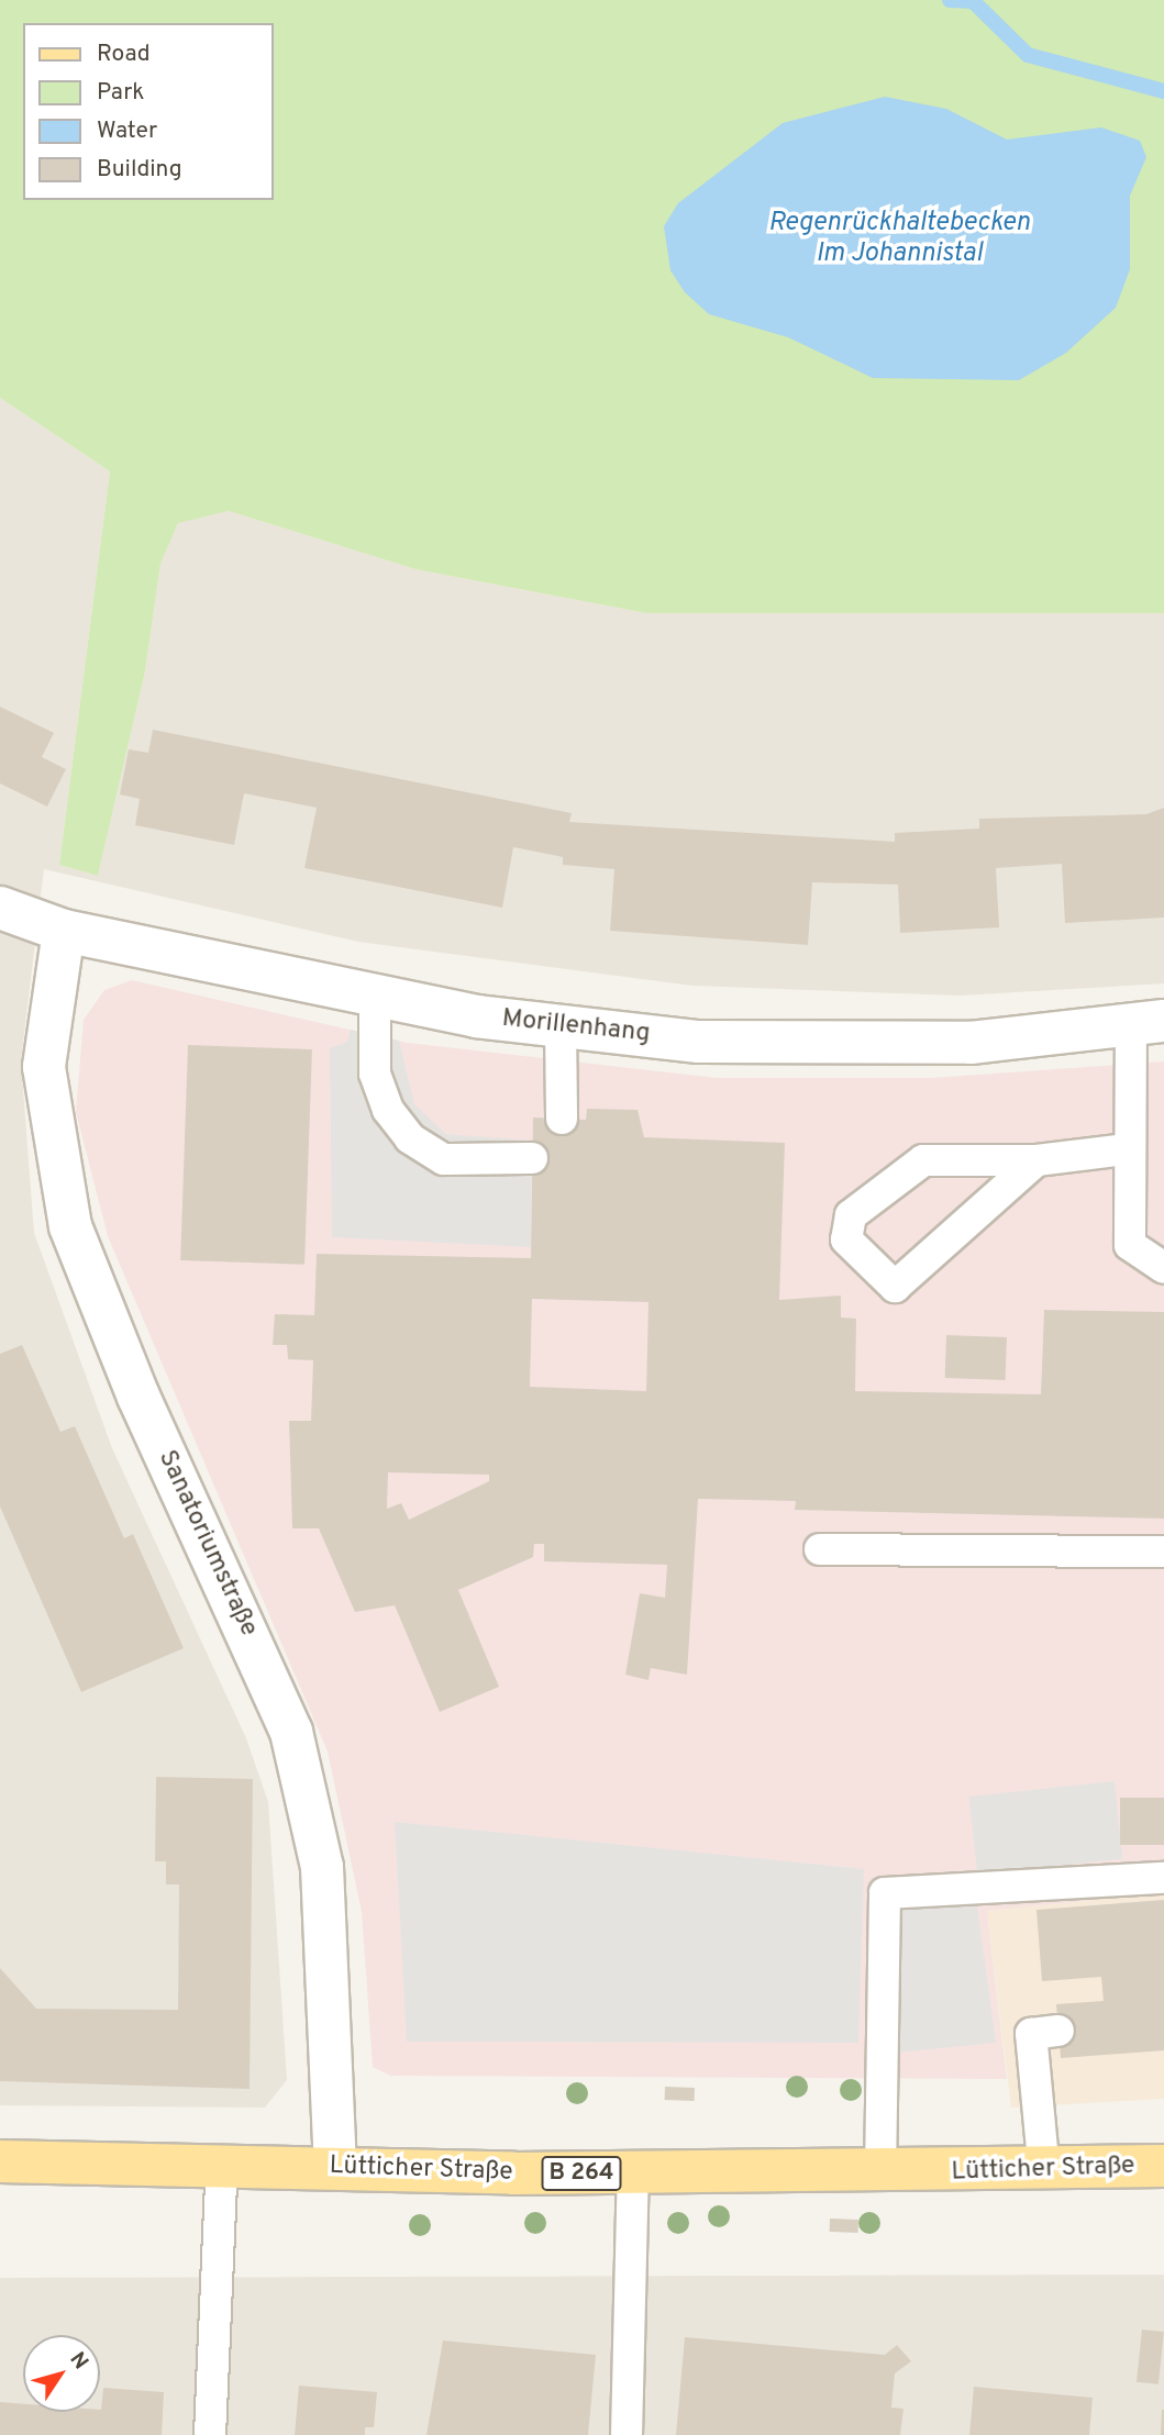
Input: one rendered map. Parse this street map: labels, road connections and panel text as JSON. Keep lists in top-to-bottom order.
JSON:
{
  "streets": {
    "main road": ["Lütticher Straße", "B 264"],
    "street": ["Morillenhang", "Sanatoriumstraße"]
  },
  "crossings": [
    ["Morillenhang", "Sanatoriumstraße"],
    ["Sanatoriumstraße", "Lütticher Straße"]
  ],
  "water": ["Regenrückhaltebecken Im Johannistal"],
  "legend": [
    "Road",
    "Park",
    "Water",
    "Building"
  ],
  "north": "top right"
}
